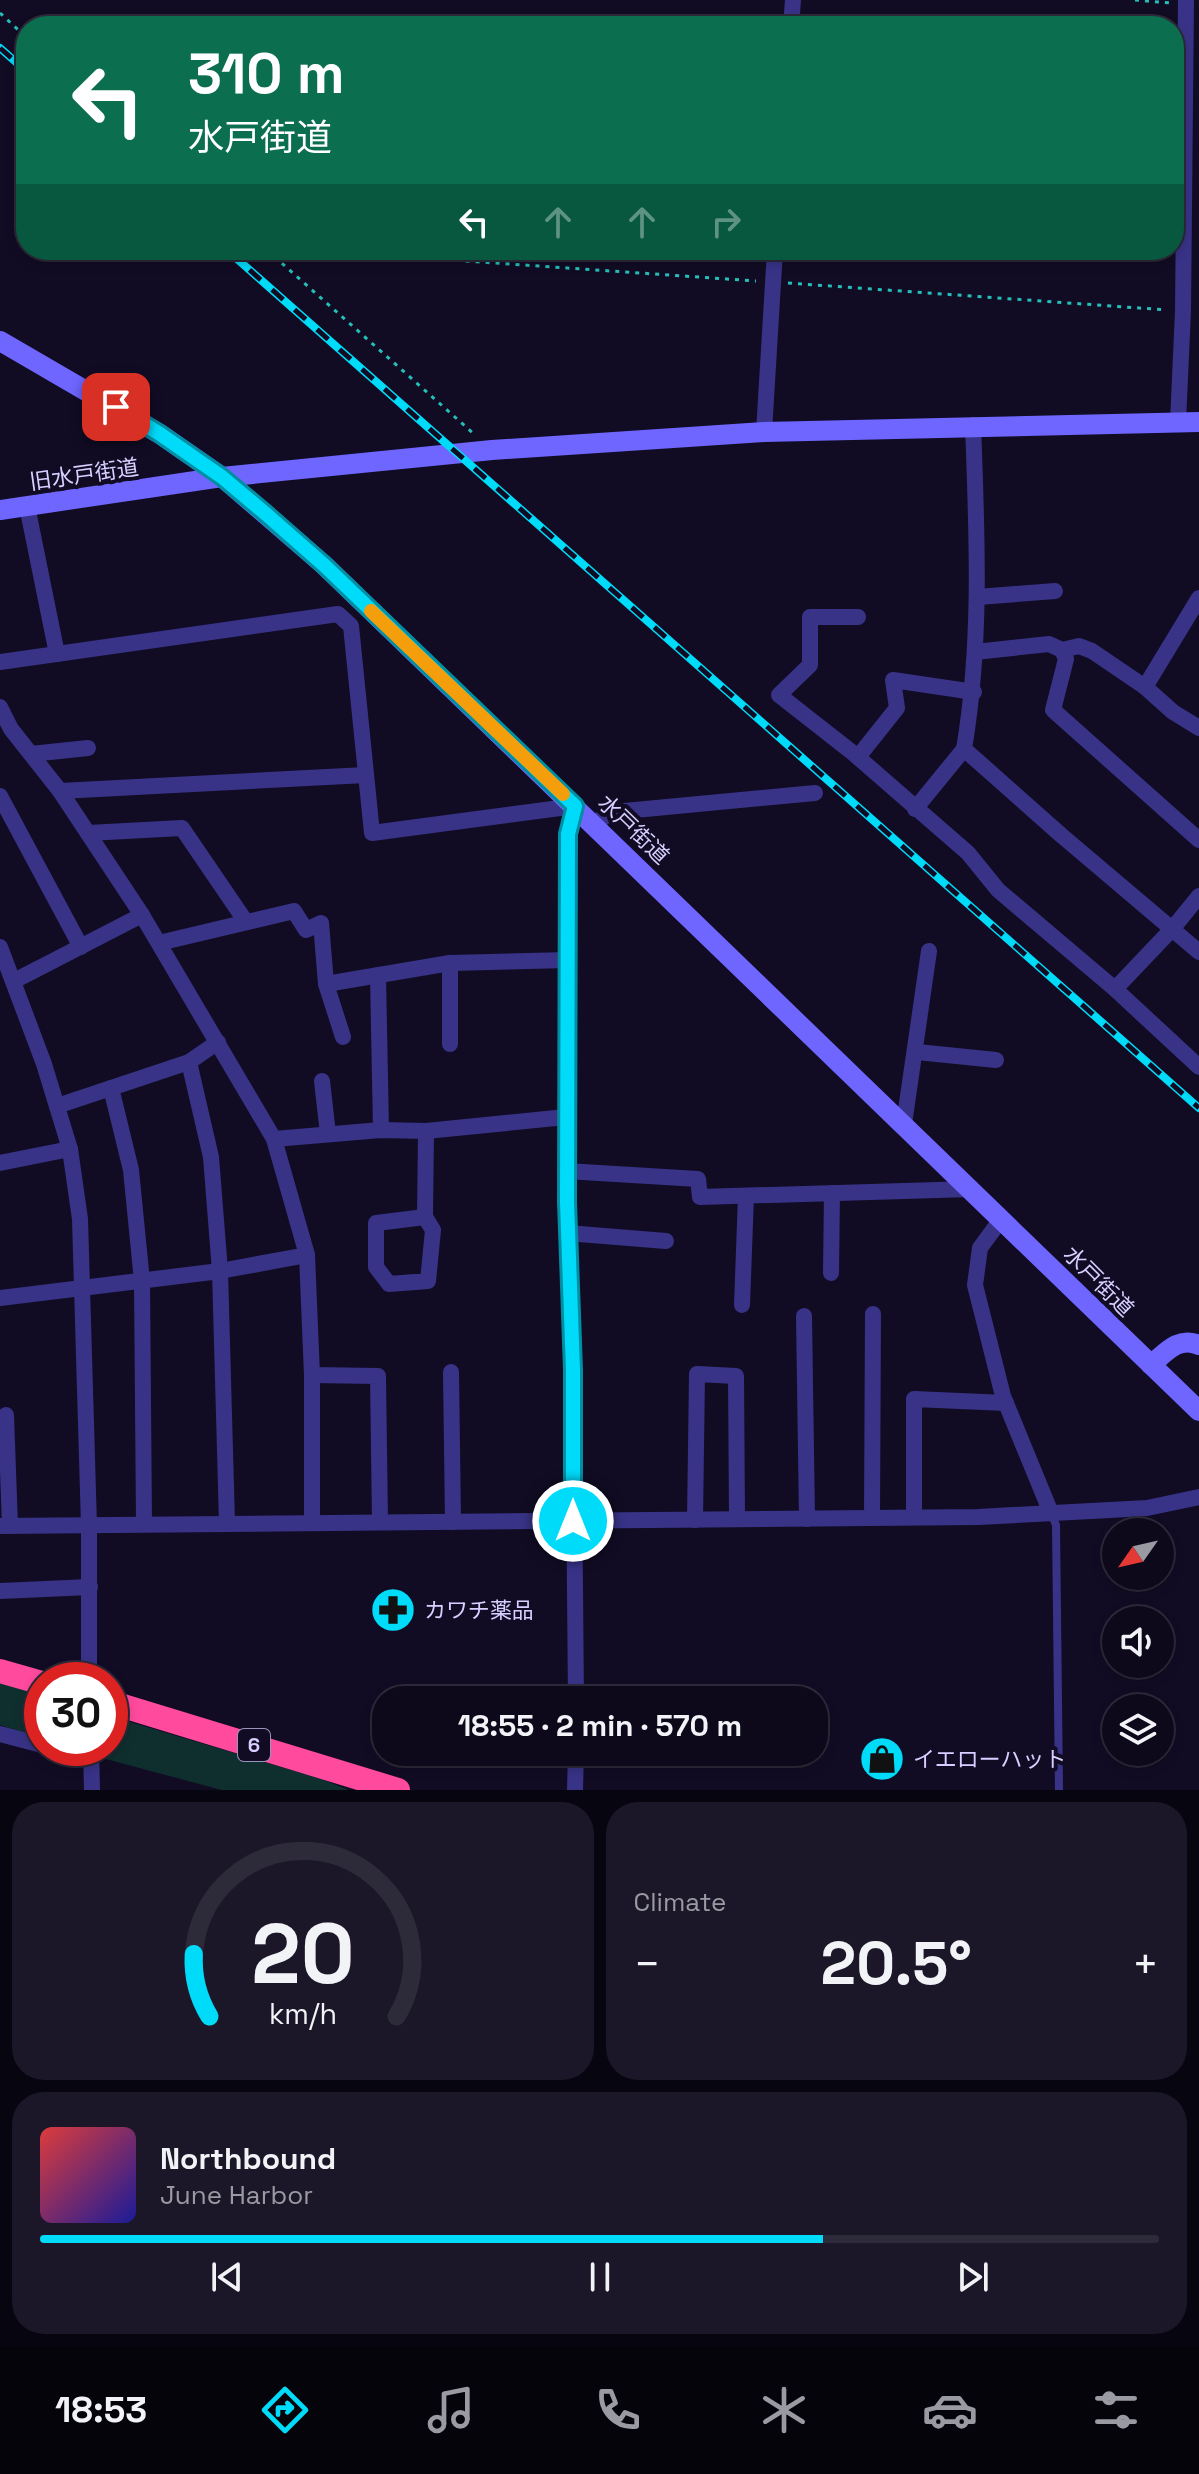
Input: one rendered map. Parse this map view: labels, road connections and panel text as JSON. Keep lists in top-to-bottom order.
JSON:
{
  "streets": {
    "highway": ["6"],
    "main road": ["旧水戸街道", "水戸街道"]
  },
  "crossings": [
    ["旧水戸街道", "水戸街道"]
  ],
  "places": {
    "pharmacy": ["カワチ薬品"],
    "shop": ["イエローハット"]
  },
  "north": "bottom left",
  "page": {
    "turn": ["310 m", "水戸街道"],
    "limit": "30",
    "trip": "18:55 · 2 min · 570 m",
    "tile": "Climate",
    "heat": ["−", "20.5°", "+"],
    "song": ["Northbound", "June Harbor"],
    "tabs": "18:53",
    "gauge": ["20", "km/h"]
  }
}
